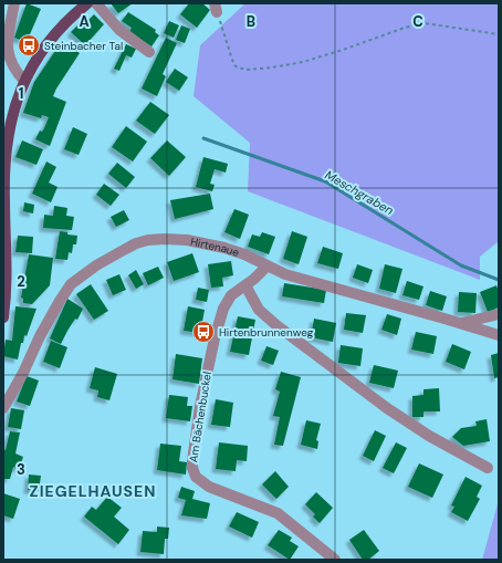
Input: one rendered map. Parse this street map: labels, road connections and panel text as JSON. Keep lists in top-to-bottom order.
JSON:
{
  "streets": {
    "street": ["Hirtenaue", "Am Bächenbuckel"]
  },
  "crossings": [
    ["Hirtenaue", "Am Bächenbuckel"]
  ],
  "districts": ["ZIEGELHAUSEN"],
  "water": ["Meschgraben"],
  "places": {
    "bus stop": ["Steinbacher Tal", "Hirtenbrunnenweg"]
  },
  "grid": {
    "columns": ["A", "B", "C"],
    "rows": ["1", "2", "3"]
  }
}
